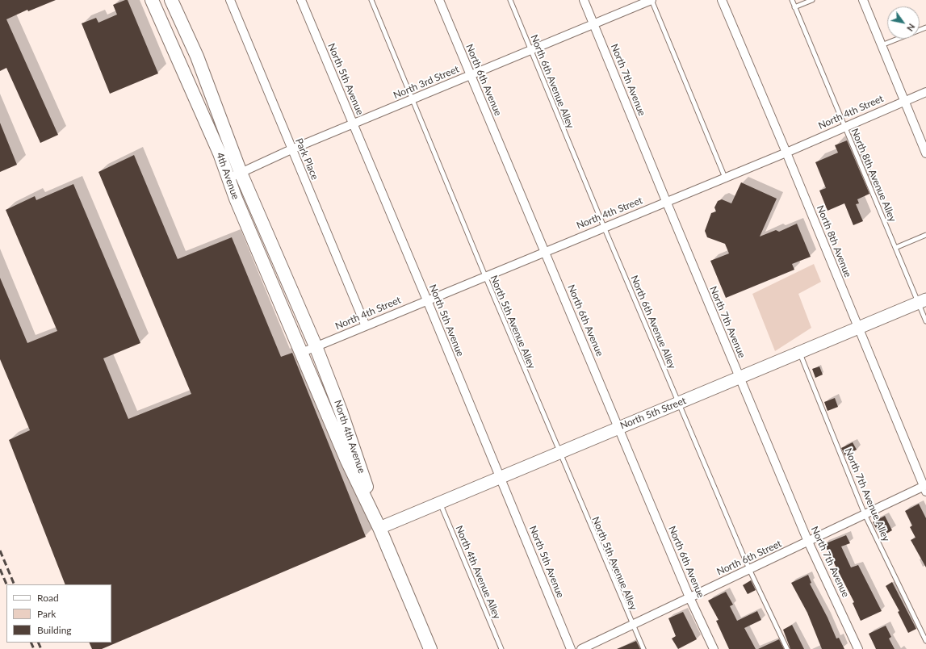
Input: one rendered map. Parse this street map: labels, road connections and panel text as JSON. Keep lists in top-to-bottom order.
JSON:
{
  "streets": {
    "main road": ["4th Avenue", "North 4th Avenue"],
    "street": [
      "North 5th Avenue",
      "North 6th Avenue",
      "North 7th Avenue",
      "North 3rd Street",
      "North 4th Street",
      "Park Place",
      "North 8th Avenue",
      "North 5th Street",
      "North 6th Street"
    ],
    "lane": [
      "North 6th Avenue Alley",
      "North 8th Avenue Alley",
      "North 5th Avenue Alley",
      "North 7th Avenue Alley",
      "North 4th Avenue Alley"
    ]
  },
  "crossings": [
    ["North 5th Avenue", "North 3rd Street"],
    ["North 5th Avenue", "North 4th Street"],
    ["North 5th Avenue", "North 5th Street"],
    ["North 6th Avenue", "North 3rd Street"],
    ["North 6th Avenue", "North 4th Street"],
    ["North 6th Avenue", "North 5th Street"],
    ["North 6th Avenue", "North 6th Street"],
    ["North 7th Avenue", "North 3rd Street"],
    ["North 7th Avenue", "North 4th Street"],
    ["North 7th Avenue", "North 5th Street"],
    ["North 7th Avenue", "North 6th Street"],
    ["North 6th Avenue Alley", "North 3rd Street"],
    ["North 6th Avenue Alley", "North 4th Street"],
    ["North 6th Avenue Alley", "North 5th Street"],
    ["North 6th Avenue Alley", "North 6th Street"],
    ["North 3rd Street", "Park Place"],
    ["North 3rd Street", "4th Avenue"],
    ["North 3rd Street", "North 5th Avenue Alley"],
    ["North 4th Street", "Park Place"],
    ["North 4th Street", "North 8th Avenue Alley"],
    ["North 4th Street", "4th Avenue"],
    ["North 4th Street", "North 8th Avenue"],
    ["North 4th Street", "North 5th Avenue Alley"],
    ["North 4th Street", "North 4th Avenue"],
    ["North 8th Avenue Alley", "North 5th Street"],
    ["4th Avenue", "North 4th Avenue"],
    ["North 8th Avenue", "North 5th Street"],
    ["North 8th Avenue", "North 6th Street"],
    ["North 5th Avenue Alley", "North 5th Street"],
    ["North 5th Avenue Alley", "North 6th Street"],
    ["North 5th Street", "North 4th Avenue"],
    ["North 5th Street", "North 7th Avenue Alley"],
    ["North 5th Street", "North 4th Avenue Alley"],
    ["North 7th Avenue Alley", "North 6th Street"]
  ],
  "legend": ["Road", "Park", "Building"],
  "north": "bottom right"
}
